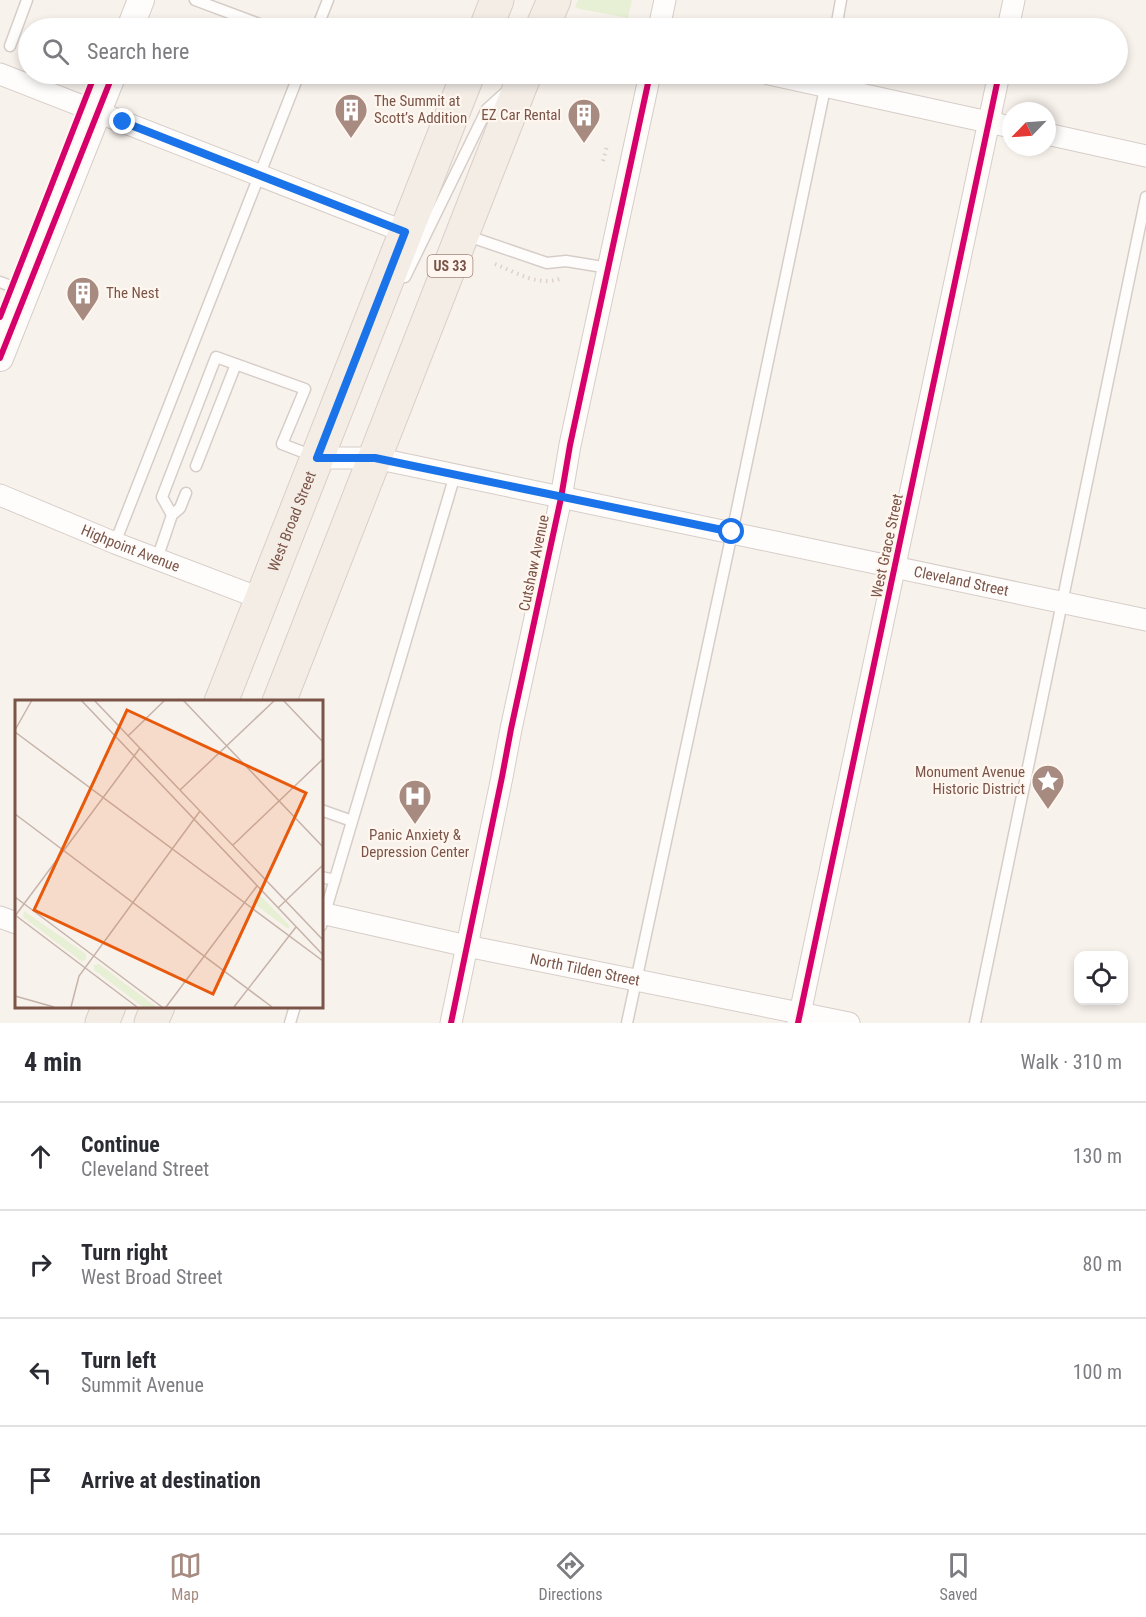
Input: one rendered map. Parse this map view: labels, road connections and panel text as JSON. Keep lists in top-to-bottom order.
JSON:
{
  "streets": {
    "main road": ["US 33", "West Broad Street"],
    "street": [
      "West Grace Street",
      "Highpoint Avenue",
      "Cutshaw Avenue",
      "Cleveland Street",
      "North Tilden Street"
    ]
  },
  "crossings": [
    ["US 33", "Cleveland Street"],
    ["West Broad Street", "Highpoint Avenue"],
    ["West Broad Street", "Cleveland Street"],
    ["West Grace Street", "Cleveland Street"],
    ["West Grace Street", "North Tilden Street"],
    ["Cutshaw Avenue", "Cleveland Street"],
    ["Cutshaw Avenue", "North Tilden Street"]
  ],
  "places": {
    "building": ["The Summit at Scott’s Addition", "EZ Car Rental", "The Nest"],
    "place": ["Monument Avenue Historic District"],
    "hospital": ["Panic Anxiety & Depression Center"]
  },
  "north": "bottom left",
  "page": {
    "search": "Search here",
    "heading": ["4 min", "Walk · 310 m"],
    "list": [
      ["Continue", "Cleveland Street", "130 m"],
      ["Turn right", "West Broad Street", "80 m"],
      ["Turn left", "Summit Avenue", "100 m"],
      "Arrive at destination"
    ],
    "nav": ["Map", "Directions", "Saved"]
  }
}
